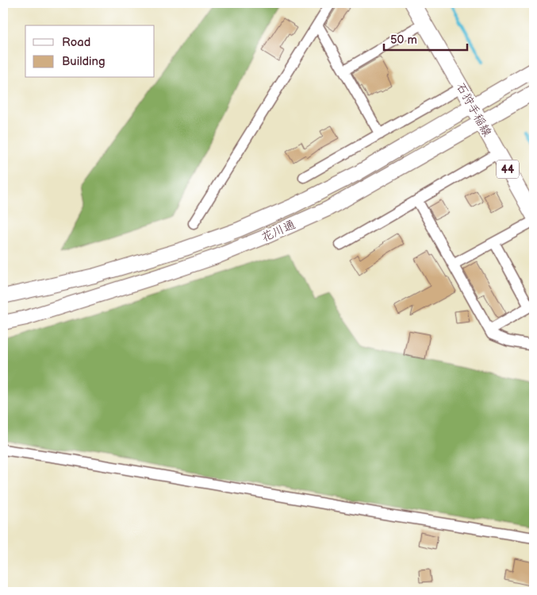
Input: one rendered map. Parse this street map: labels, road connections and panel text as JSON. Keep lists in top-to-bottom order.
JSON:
{
  "streets": {
    "main road": ["石狩手稲線", "44"],
    "street": ["花川通"]
  },
  "crossings": [
    ["石狩手稲線", "花川通"]
  ],
  "legend": ["Road", "Building"],
  "scale_bar": "50 m"
}
